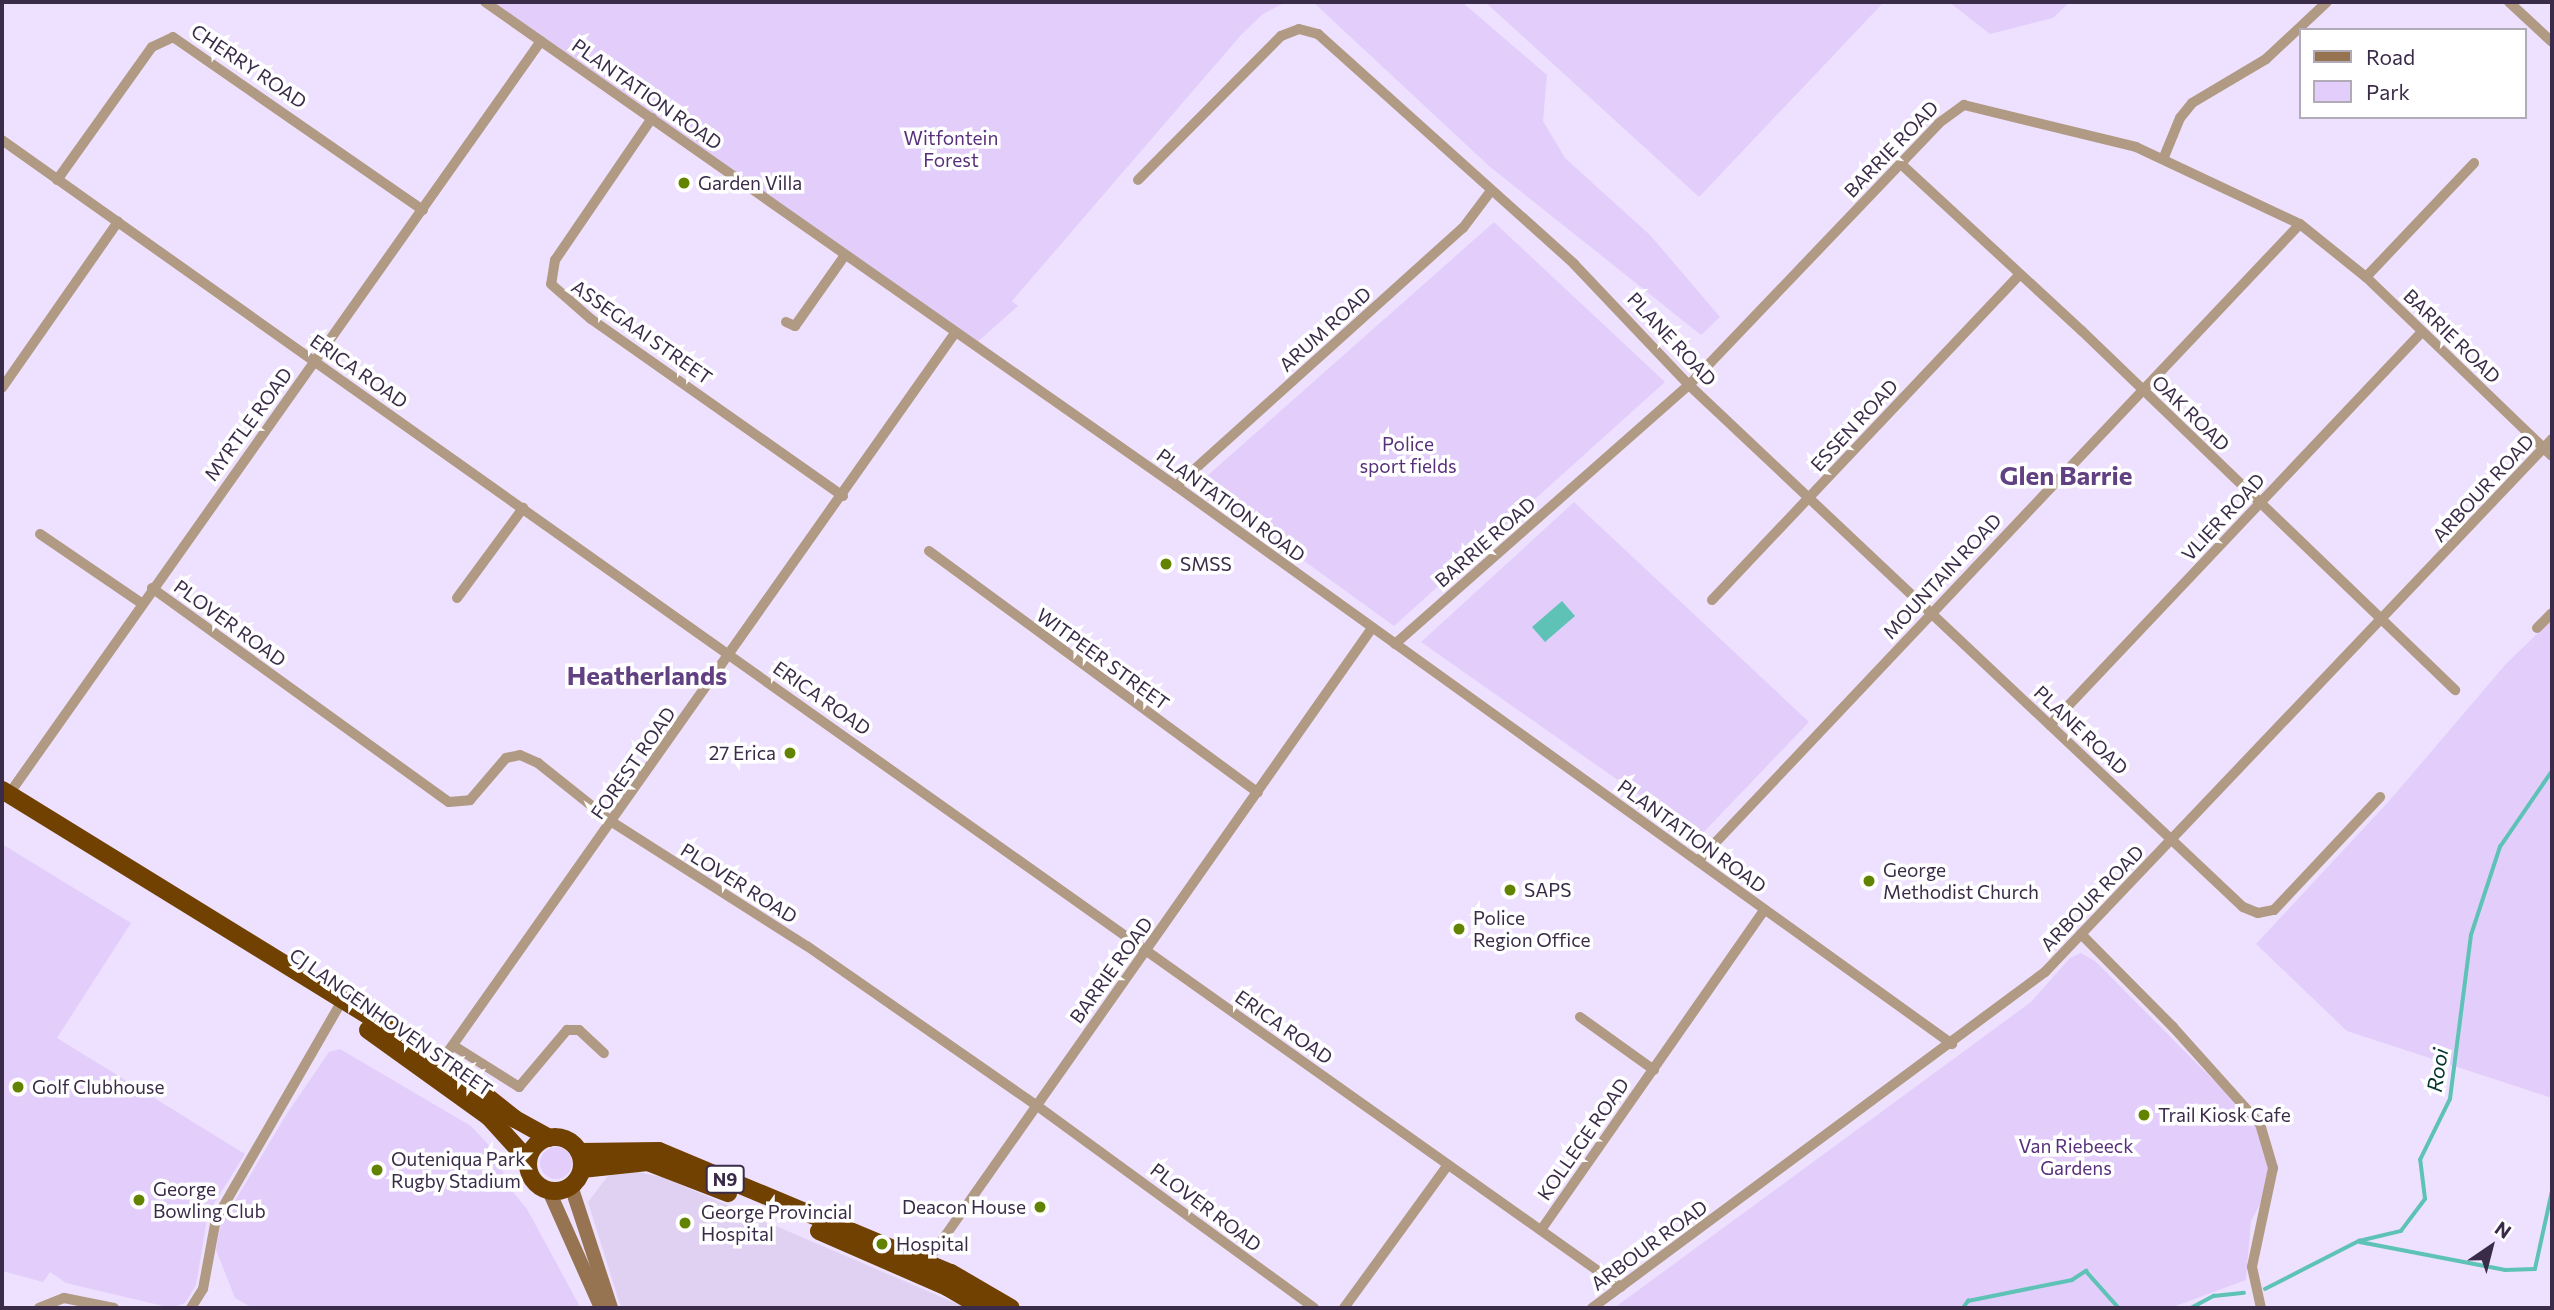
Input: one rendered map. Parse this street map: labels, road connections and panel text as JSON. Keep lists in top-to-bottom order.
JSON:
{
  "streets": {
    "highway": ["CJ LANGENHOVEN STREET", "N9"],
    "street": [
      "CHERRY ROAD",
      "PLANTATION ROAD",
      "BARRIE ROAD",
      "ARUM ROAD",
      "ASSEGAAI STREET",
      "PLANE ROAD",
      "ERICA ROAD",
      "OAK ROAD",
      "MYRTLE ROAD",
      "ESSEN ROAD",
      "ARBOUR ROAD",
      "VLIER ROAD",
      "MOUNTAIN ROAD",
      "PLOVER ROAD",
      "WITPEER STREET",
      "FOREST ROAD",
      "KOLLEGE ROAD"
    ]
  },
  "crossings": [
    ["CHERRY ROAD", "ERICA ROAD"],
    ["CHERRY ROAD", "MYRTLE ROAD"],
    ["PLANTATION ROAD", "BARRIE ROAD"],
    ["PLANTATION ROAD", "ARUM ROAD"],
    ["PLANTATION ROAD", "ASSEGAAI STREET"],
    ["PLANTATION ROAD", "MYRTLE ROAD"],
    ["PLANTATION ROAD", "ARBOUR ROAD"],
    ["PLANTATION ROAD", "MOUNTAIN ROAD"],
    ["PLANTATION ROAD", "FOREST ROAD"],
    ["PLANTATION ROAD", "KOLLEGE ROAD"],
    ["BARRIE ROAD", "PLANE ROAD"],
    ["BARRIE ROAD", "ERICA ROAD"],
    ["BARRIE ROAD", "OAK ROAD"],
    ["BARRIE ROAD", "ARBOUR ROAD"],
    ["BARRIE ROAD", "VLIER ROAD"],
    ["BARRIE ROAD", "MOUNTAIN ROAD"],
    ["BARRIE ROAD", "PLOVER ROAD"],
    ["BARRIE ROAD", "WITPEER STREET"],
    ["BARRIE ROAD", "N9"],
    ["ARUM ROAD", "PLANE ROAD"],
    ["ASSEGAAI STREET", "FOREST ROAD"],
    ["PLANE ROAD", "ESSEN ROAD"],
    ["PLANE ROAD", "ARBOUR ROAD"],
    ["PLANE ROAD", "VLIER ROAD"],
    ["PLANE ROAD", "MOUNTAIN ROAD"],
    ["ERICA ROAD", "MYRTLE ROAD"],
    ["ERICA ROAD", "ARBOUR ROAD"],
    ["ERICA ROAD", "FOREST ROAD"],
    ["ERICA ROAD", "KOLLEGE ROAD"],
    ["OAK ROAD", "ESSEN ROAD"],
    ["OAK ROAD", "ARBOUR ROAD"],
    ["OAK ROAD", "VLIER ROAD"],
    ["OAK ROAD", "MOUNTAIN ROAD"],
    ["MYRTLE ROAD", "PLOVER ROAD"],
    ["MYRTLE ROAD", "CJ LANGENHOVEN STREET"],
    ["PLOVER ROAD", "FOREST ROAD"],
    ["FOREST ROAD", "CJ LANGENHOVEN STREET"],
    ["CJ LANGENHOVEN STREET", "N9"]
  ],
  "districts": ["Glen Barrie", "Heatherlands"],
  "water": ["Rooi"],
  "parks": ["Witfontein Forest", "Police sport fields", "Van Riebeeck Gardens"],
  "places": [
    "Garden Villa",
    "SMSS",
    "27 Erica",
    "George Methodist Church",
    "SAPS",
    "Police Region Office",
    "Golf Clubhouse",
    "Trail Kiosk Cafe",
    "Outeniqua Park Rugby Stadium",
    "George Bowling Club",
    "Deacon House",
    "George Provincial Hospital",
    "Hospital"
  ],
  "legend": ["Road", "Park"],
  "north": "top right"
}
